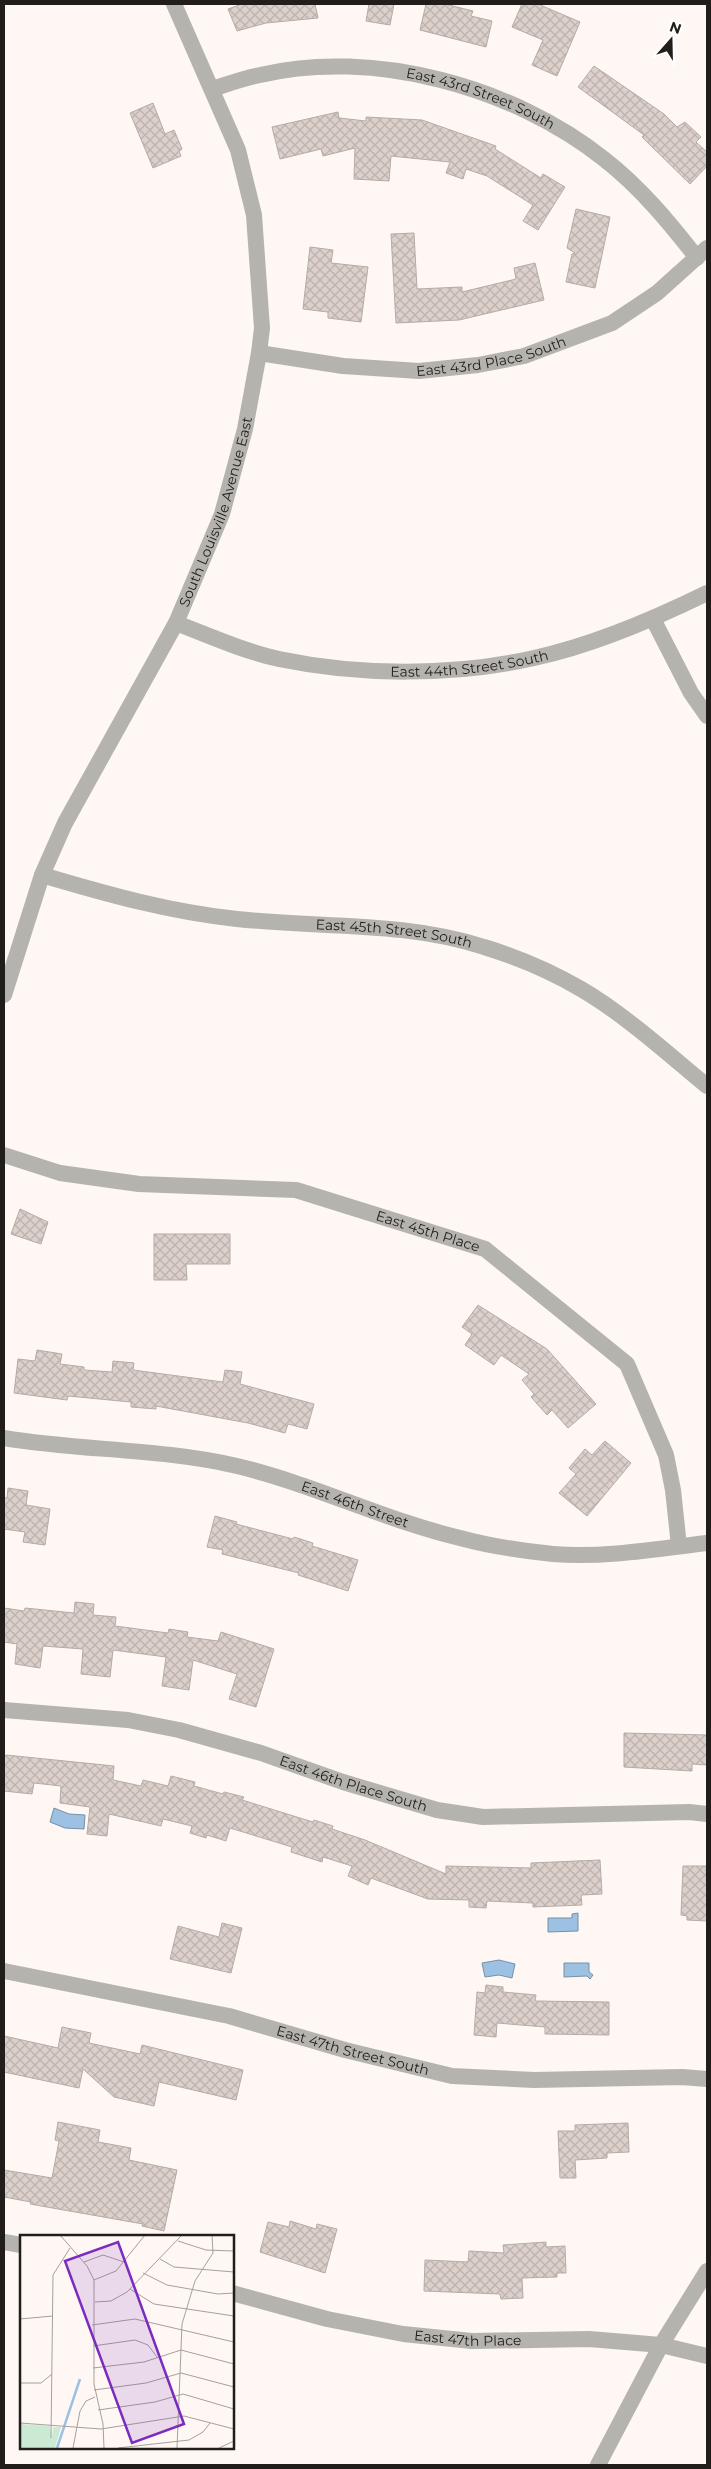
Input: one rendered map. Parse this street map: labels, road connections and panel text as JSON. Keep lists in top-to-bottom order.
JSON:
{
  "streets": {
    "street": [
      "East 43rd Street South",
      "East 43rd Place South",
      "South Louisville Avenue East",
      "East 44th Street South",
      "East 45th Street South",
      "East 45th Place",
      "East 46th Street",
      "East 46th Place South",
      "East 47th Street South",
      "East 47th Place"
    ]
  },
  "crossings": [
    ["East 43rd Street South", "East 43rd Place South"],
    ["East 43rd Street South", "South Louisville Avenue East"],
    ["East 43rd Place South", "South Louisville Avenue East"],
    ["South Louisville Avenue East", "East 44th Street South"],
    ["South Louisville Avenue East", "East 45th Street South"],
    ["East 45th Place", "East 46th Street"]
  ],
  "north": "top"
}
